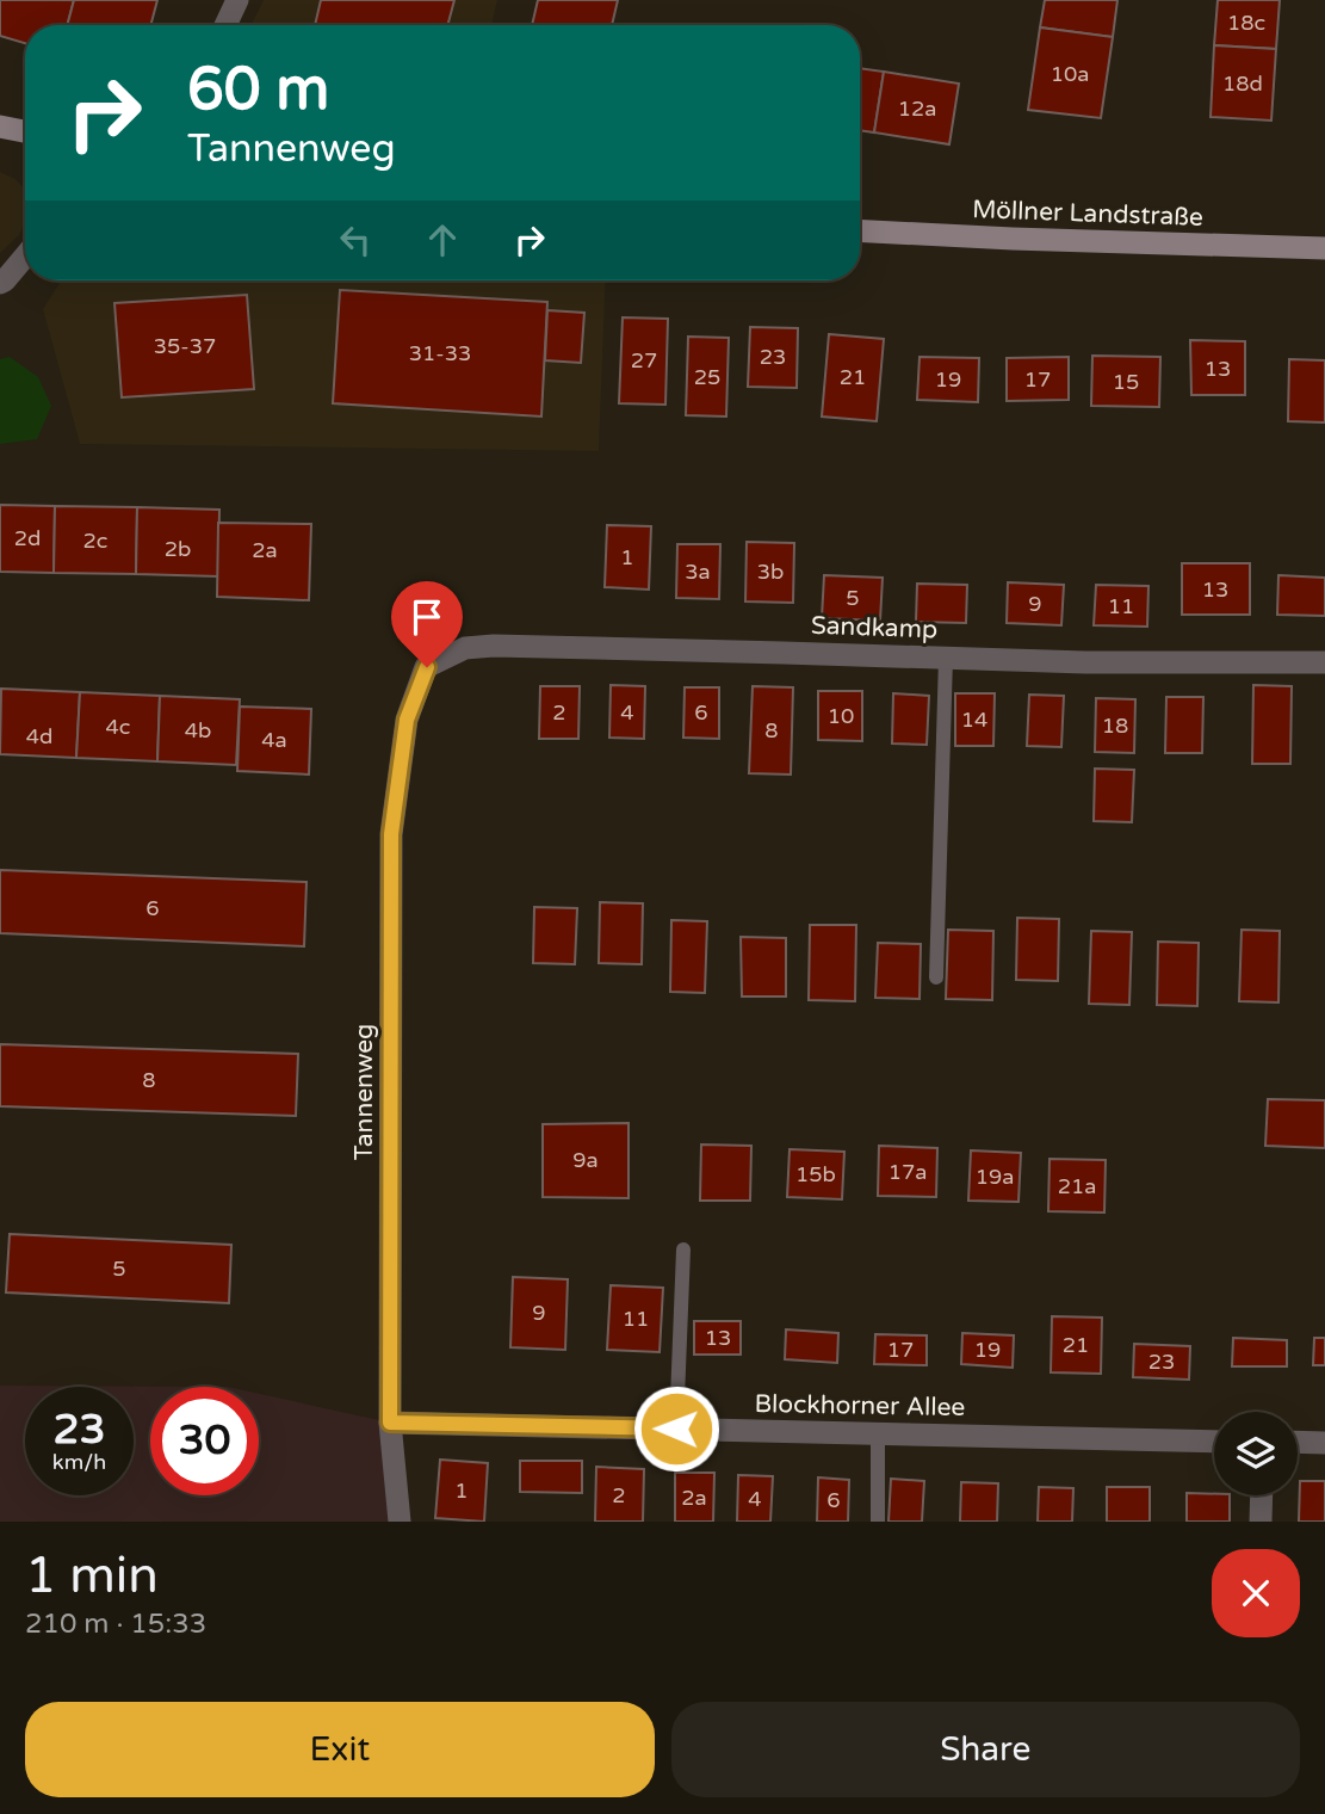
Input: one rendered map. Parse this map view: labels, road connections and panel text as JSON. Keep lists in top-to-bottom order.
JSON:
{
  "streets": {
    "main road": ["Möllner Landstraße"],
    "street": ["Sandkamp", "Tannenweg", "Blockhorner Allee"]
  },
  "crossings": [
    ["Sandkamp", "Tannenweg"],
    ["Tannenweg", "Blockhorner Allee"]
  ],
  "house_numbers": [
    "18c",
    "10a",
    "18d",
    "12a",
    "35-37",
    "31-33",
    "23",
    "27",
    "13",
    "25",
    "21",
    "19",
    "17",
    "15",
    "2d",
    "2c",
    "2b",
    "2a",
    "1",
    "3a",
    "3b",
    "13",
    "5",
    "9",
    "11",
    "2",
    "4",
    "6",
    "10",
    "14",
    "18",
    "4c",
    "4b",
    "8",
    "4d",
    "4a",
    "6",
    "8",
    "9a",
    "17a",
    "15b",
    "19a",
    "21a",
    "5",
    "9",
    "11",
    "13",
    "21",
    "17",
    "19",
    "23",
    "1",
    "2",
    "2a",
    "4",
    "6"
  ],
  "page": {
    "turn": ["60 m", "Tannenweg"],
    "speed": "23 km/h",
    "limit": "30",
    "heading": ["1 min", "210 m · 15:33"],
    "buttons": ["Exit", "Share"]
  }
}
